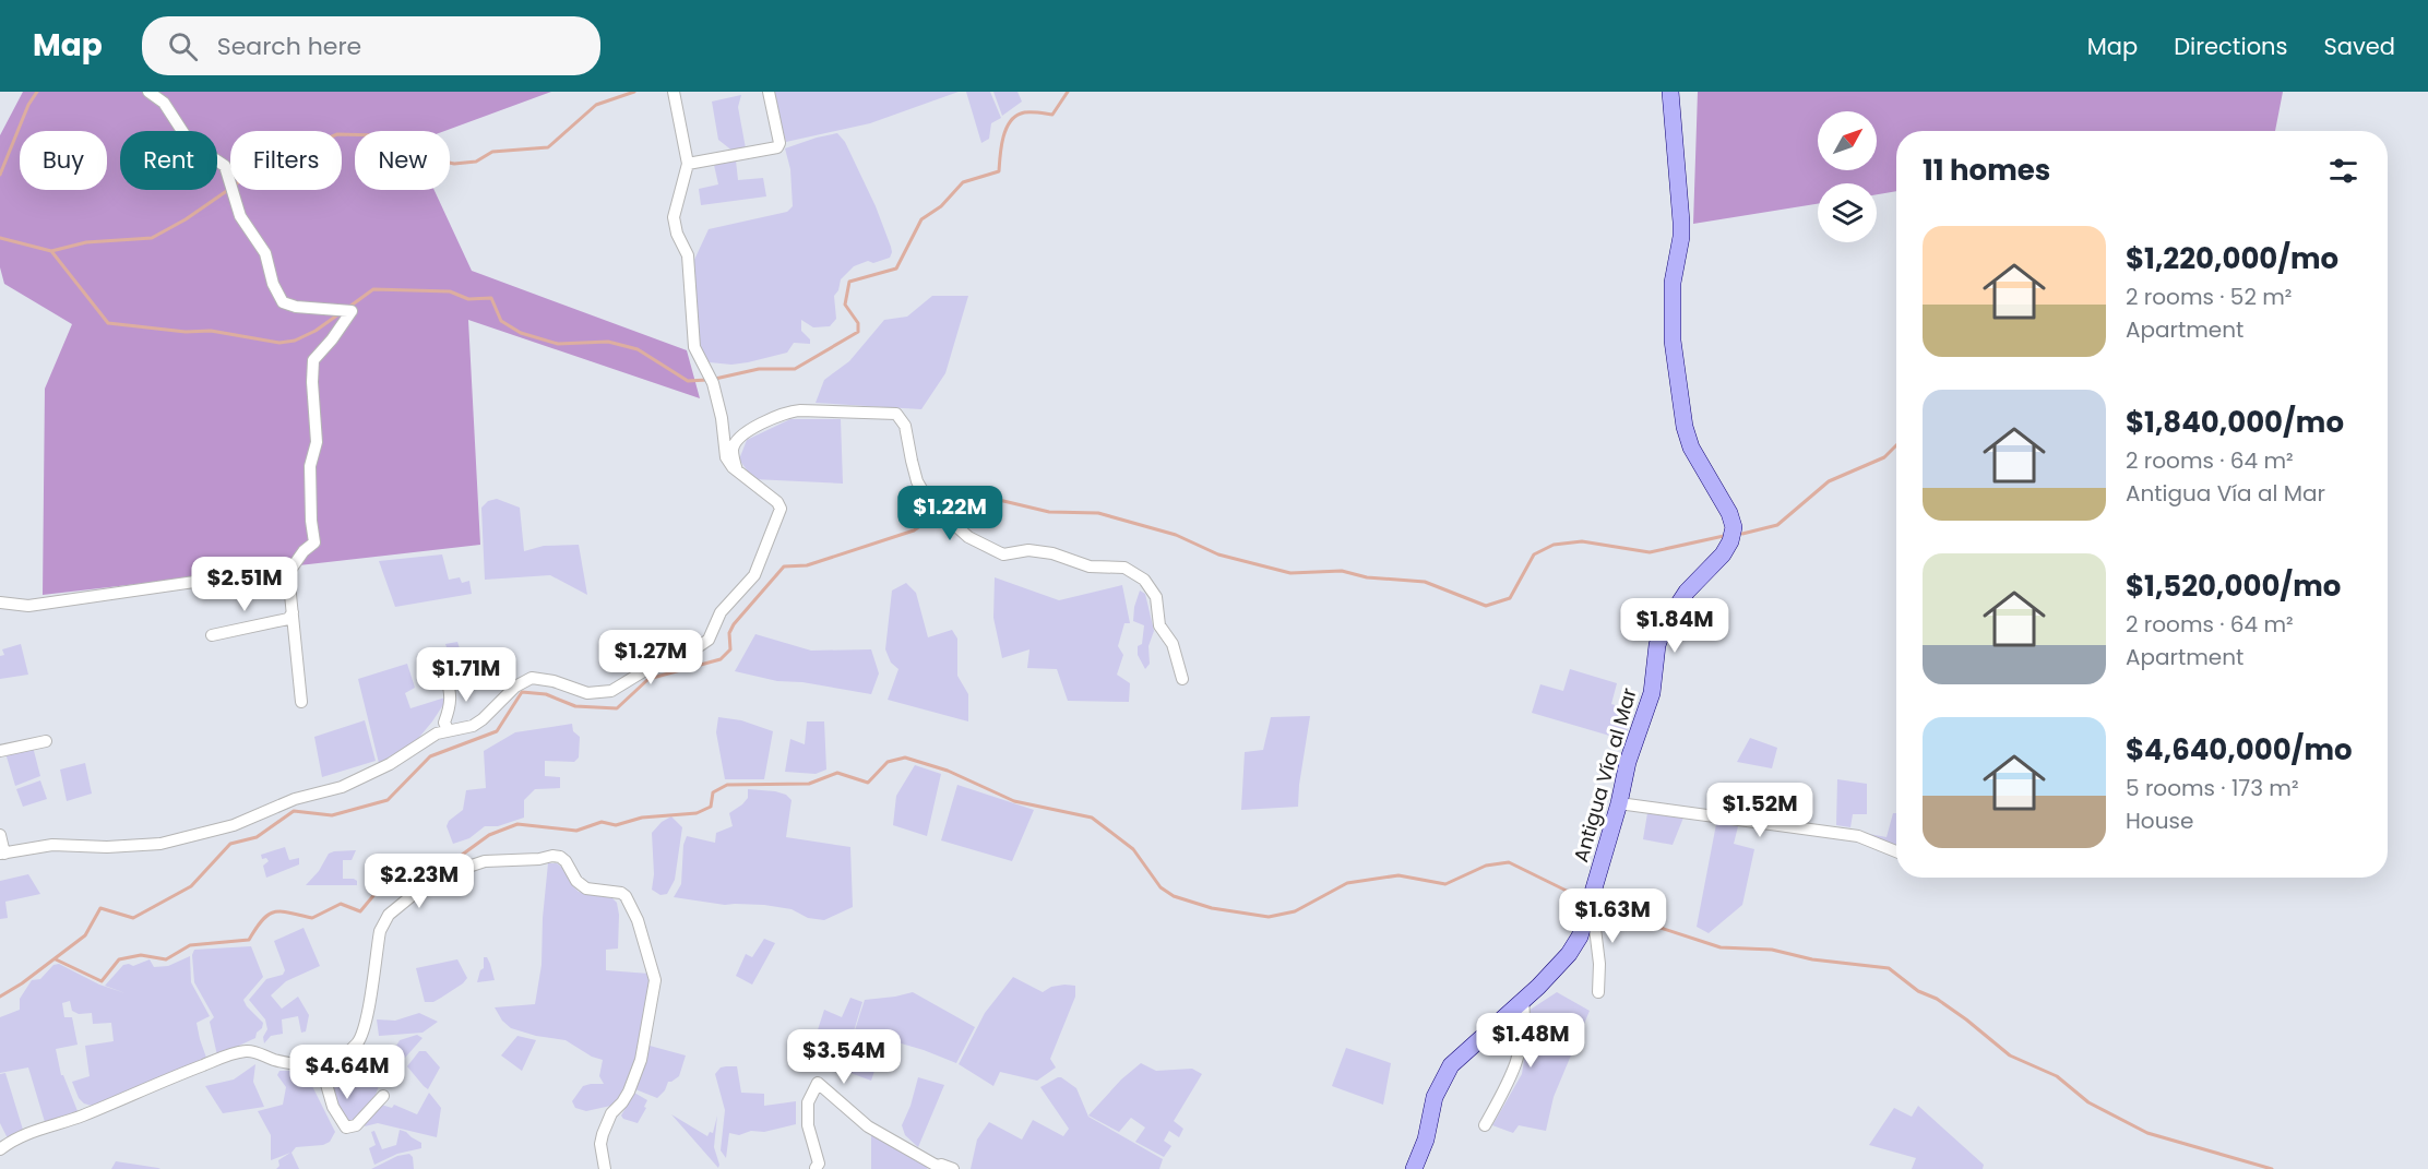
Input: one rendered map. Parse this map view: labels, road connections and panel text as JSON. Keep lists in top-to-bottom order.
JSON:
{
  "streets": {
    "main road": ["Antigua Vía al Mar"]
  },
  "north": "top right",
  "page": {
    "header": "Map",
    "search": "Search here",
    "nav": ["Map", "Directions", "Saved"],
    "chip": [
      "Buy",
      "Rent",
      "Filters",
      "New"
    ],
    "heading": "11 homes",
    "list": [
      {
        "name": "$1,220,000/mo",
        "note": "2 rooms · 52 m² · Apartment"
      },
      {
        "name": "$1,840,000/mo",
        "note": "2 rooms · 64 m² · Antigua Vía al Mar"
      },
      {
        "name": "$1,520,000/mo",
        "note": "2 rooms · 64 m² · Apartment"
      },
      {
        "name": "$4,640,000/mo",
        "note": "5 rooms · 173 m² · House"
      }
    ],
    "price": [
      "$1.22M",
      "$2.51M",
      "$1.84M",
      "$1.27M",
      "$1.71M",
      "$1.52M",
      "$2.23M",
      "$1.63M",
      "$1.48M",
      "$3.54M",
      "$4.64M"
    ]
  }
}
